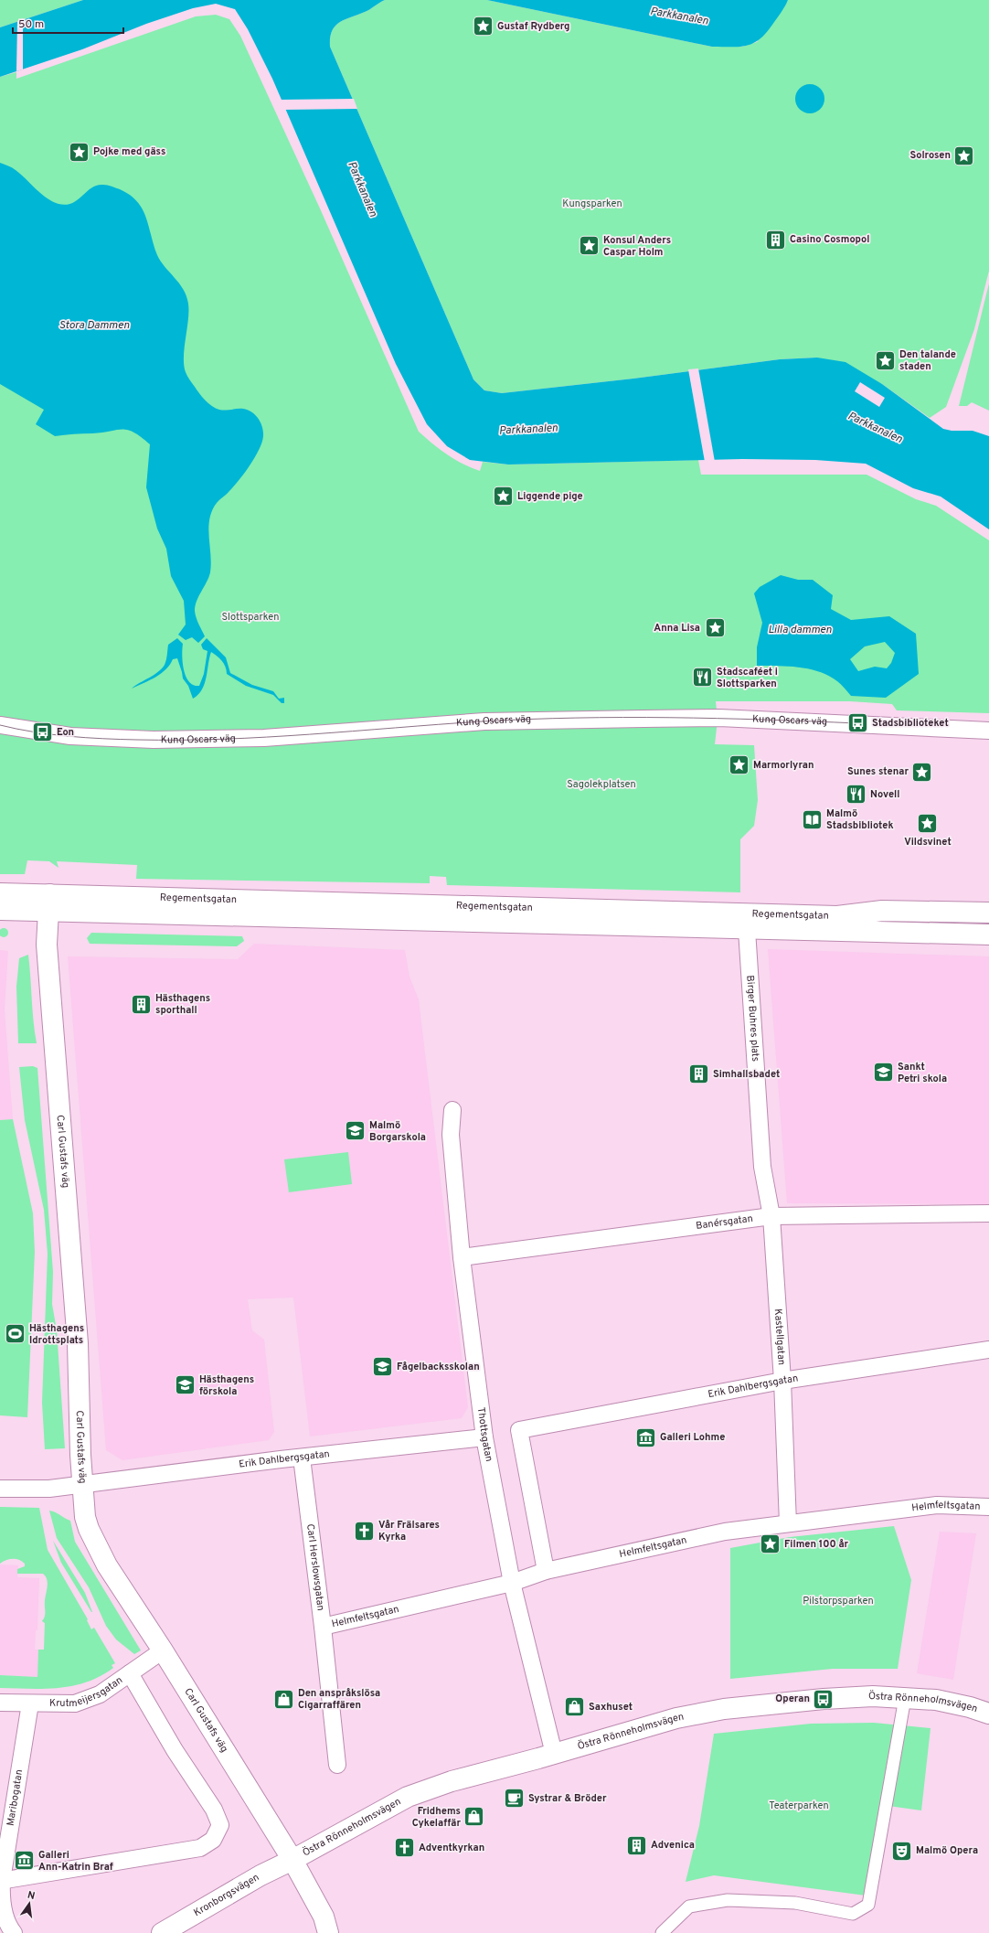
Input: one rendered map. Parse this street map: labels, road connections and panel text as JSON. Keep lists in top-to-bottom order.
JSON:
{
  "streets": {
    "main road": [
      "Regementsgatan",
      "Carl Gustafs väg",
      "Östra Rönneholmsvägen",
      "Kronborgsvägen"
    ],
    "street": [
      "Kung Oscars väg",
      "Birger Buhres plats",
      "Banérsgatan",
      "Kastellgatan",
      "Erik Dahlbergsgatan",
      "Thottsgatan",
      "Helmfeltsgatan",
      "Carl Herslowsgatan",
      "Krutmeijersgatan",
      "Maribogatan"
    ]
  },
  "crossings": [
    ["Regementsgatan", "Birger Buhres plats"],
    ["Regementsgatan", "Carl Gustafs väg"],
    ["Birger Buhres plats", "Banérsgatan"],
    ["Birger Buhres plats", "Kastellgatan"],
    ["Carl Gustafs väg", "Erik Dahlbergsgatan"],
    ["Carl Gustafs väg", "Krutmeijersgatan"],
    ["Carl Gustafs väg", "Östra Rönneholmsvägen"],
    ["Carl Gustafs väg", "Kronborgsvägen"],
    ["Banérsgatan", "Kastellgatan"],
    ["Banérsgatan", "Thottsgatan"],
    ["Kastellgatan", "Erik Dahlbergsgatan"],
    ["Kastellgatan", "Helmfeltsgatan"],
    ["Erik Dahlbergsgatan", "Thottsgatan"],
    ["Erik Dahlbergsgatan", "Helmfeltsgatan"],
    ["Erik Dahlbergsgatan", "Carl Herslowsgatan"],
    ["Thottsgatan", "Helmfeltsgatan"],
    ["Thottsgatan", "Östra Rönneholmsvägen"],
    ["Helmfeltsgatan", "Carl Herslowsgatan"],
    ["Krutmeijersgatan", "Maribogatan"],
    ["Östra Rönneholmsvägen", "Kronborgsvägen"]
  ],
  "water": ["Parkkanalen", "Stora Dammen", "Lilla dammen"],
  "parks": [
    "Kungsparken",
    "Slottsparken",
    "Sagolekplatsen",
    "Pilstorpsparken",
    "Teaterparken"
  ],
  "places": {
    "place": [
      "Gustaf Rydberg",
      "Pojke med gäss",
      "Solrosen",
      "Konsul Anders Caspar Holm",
      "Den talande staden",
      "Liggende pige",
      "Anna Lisa",
      "Marmorlyran",
      "Sunes stenar",
      "Vildsvinet",
      "Filmen 100 år"
    ],
    "building": [
      "Casino Cosmopol",
      "Hästhagens sporthall",
      "Simhallsbadet",
      "Advenica"
    ],
    "restaurant": ["Stadscaféet i Slottsparken", "Novell"],
    "bus stop": ["Stadsbiblioteket", "Eon", "Operan"],
    "library": ["Malmö Stadsbibliotek"],
    "school or university": [
      "Sankt Petri skola",
      "Malmö Borgarskola",
      "Fågelbacksskolan",
      "Hästhagens förskola"
    ],
    "sports": ["Hästhagens Idrottsplats"],
    "museum": ["Galleri Lohme", "Galleri Ann-Katrin Braf"],
    "church": ["Vår Frälsares Kyrka", "Adventkyrkan"],
    "shop": ["Den anspråkslösa Cigarraffären", "Saxhuset", "Fridhems Cykelaffär"],
    "cafe": ["Systrar & Bröder"],
    "theatre": ["Malmö Opera"]
  },
  "scale_bar": "50 m",
  "north": "top"
}
